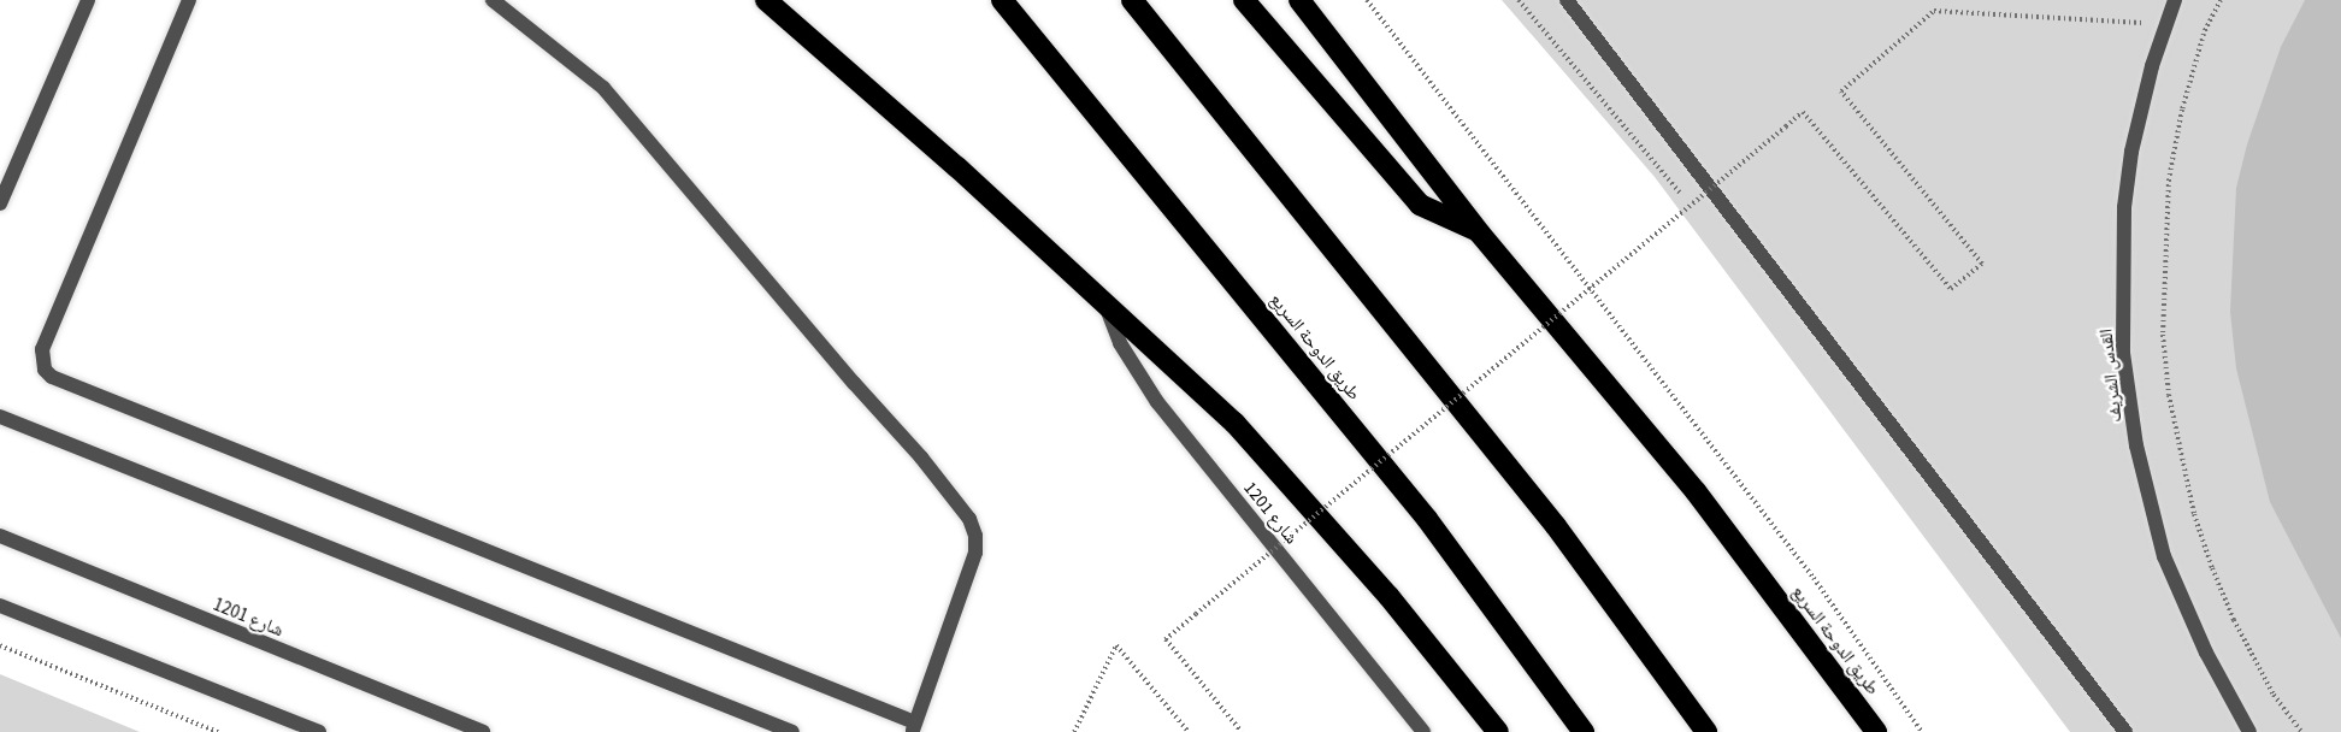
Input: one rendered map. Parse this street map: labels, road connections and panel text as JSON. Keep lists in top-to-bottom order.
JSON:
{
  "streets": {
    "highway": ["طريق الدوحة السريع"],
    "street": ["القدس الشريف", "شارع 1201"]
  }
}
